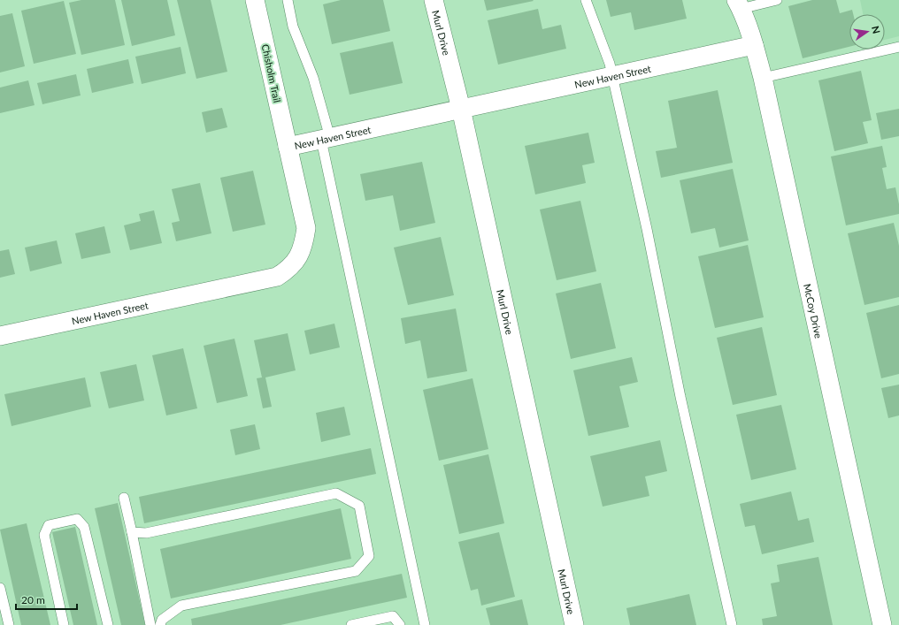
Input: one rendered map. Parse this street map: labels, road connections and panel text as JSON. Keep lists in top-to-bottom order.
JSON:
{
  "streets": {
    "street": [
      "Murl Drive",
      "Chisholm Trail",
      "New Haven Street",
      "McCoy Drive"
    ]
  },
  "crossings": [
    ["Murl Drive", "New Haven Street"],
    ["Chisholm Trail", "New Haven Street"],
    ["New Haven Street", "McCoy Drive"]
  ],
  "scale_bar": "20 m",
  "north": "right"
}
